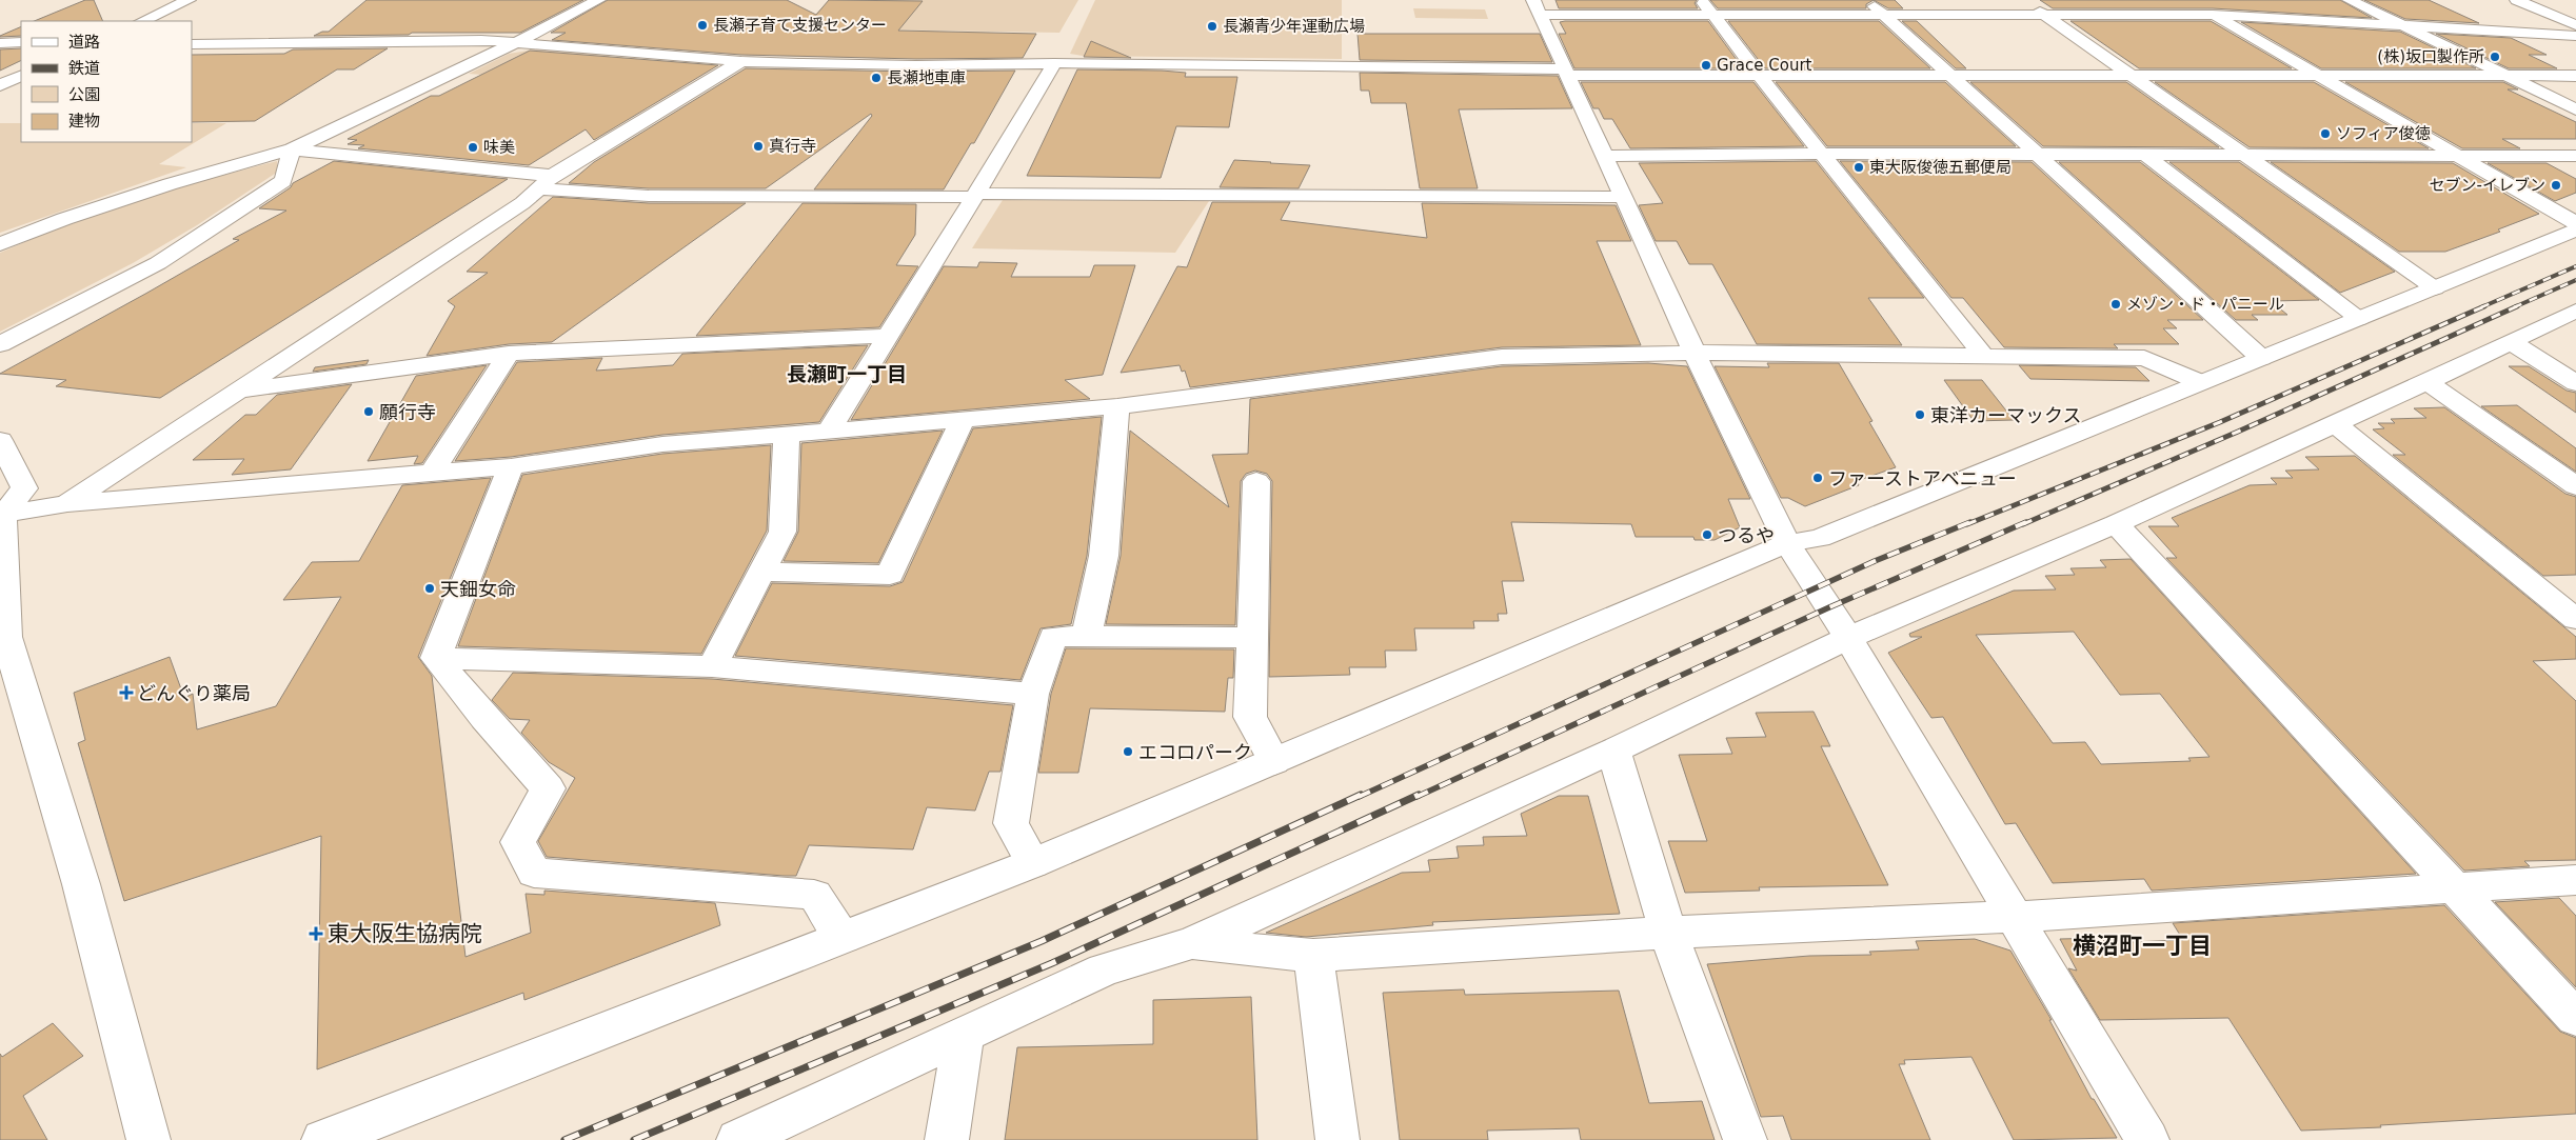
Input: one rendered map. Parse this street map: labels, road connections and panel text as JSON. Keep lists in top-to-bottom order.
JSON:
{
  "districts": ["長瀬町一丁目", "横沼町一丁目"],
  "places": {
    "other": [
      "長瀬子育て支援センター",
      "長瀬青少年運動広場",
      "(株)坂口製作所",
      "Grace Court",
      "長瀬地車庫",
      "ソフィア俊徳",
      "真行寺",
      "味美",
      "東大阪俊徳五郵便局",
      "セブン-イレブン",
      "メゾン・ド・パニール",
      "願行寺",
      "東洋カーマックス",
      "ファーストアベニュー",
      "つるや",
      "天鈿女命",
      "エコロパーク"
    ],
    "health": ["どんぐり薬局", "東大阪生協病院"]
  },
  "legend": [
    "道路",
    "鉄道",
    "公園",
    "建物"
  ]
}
